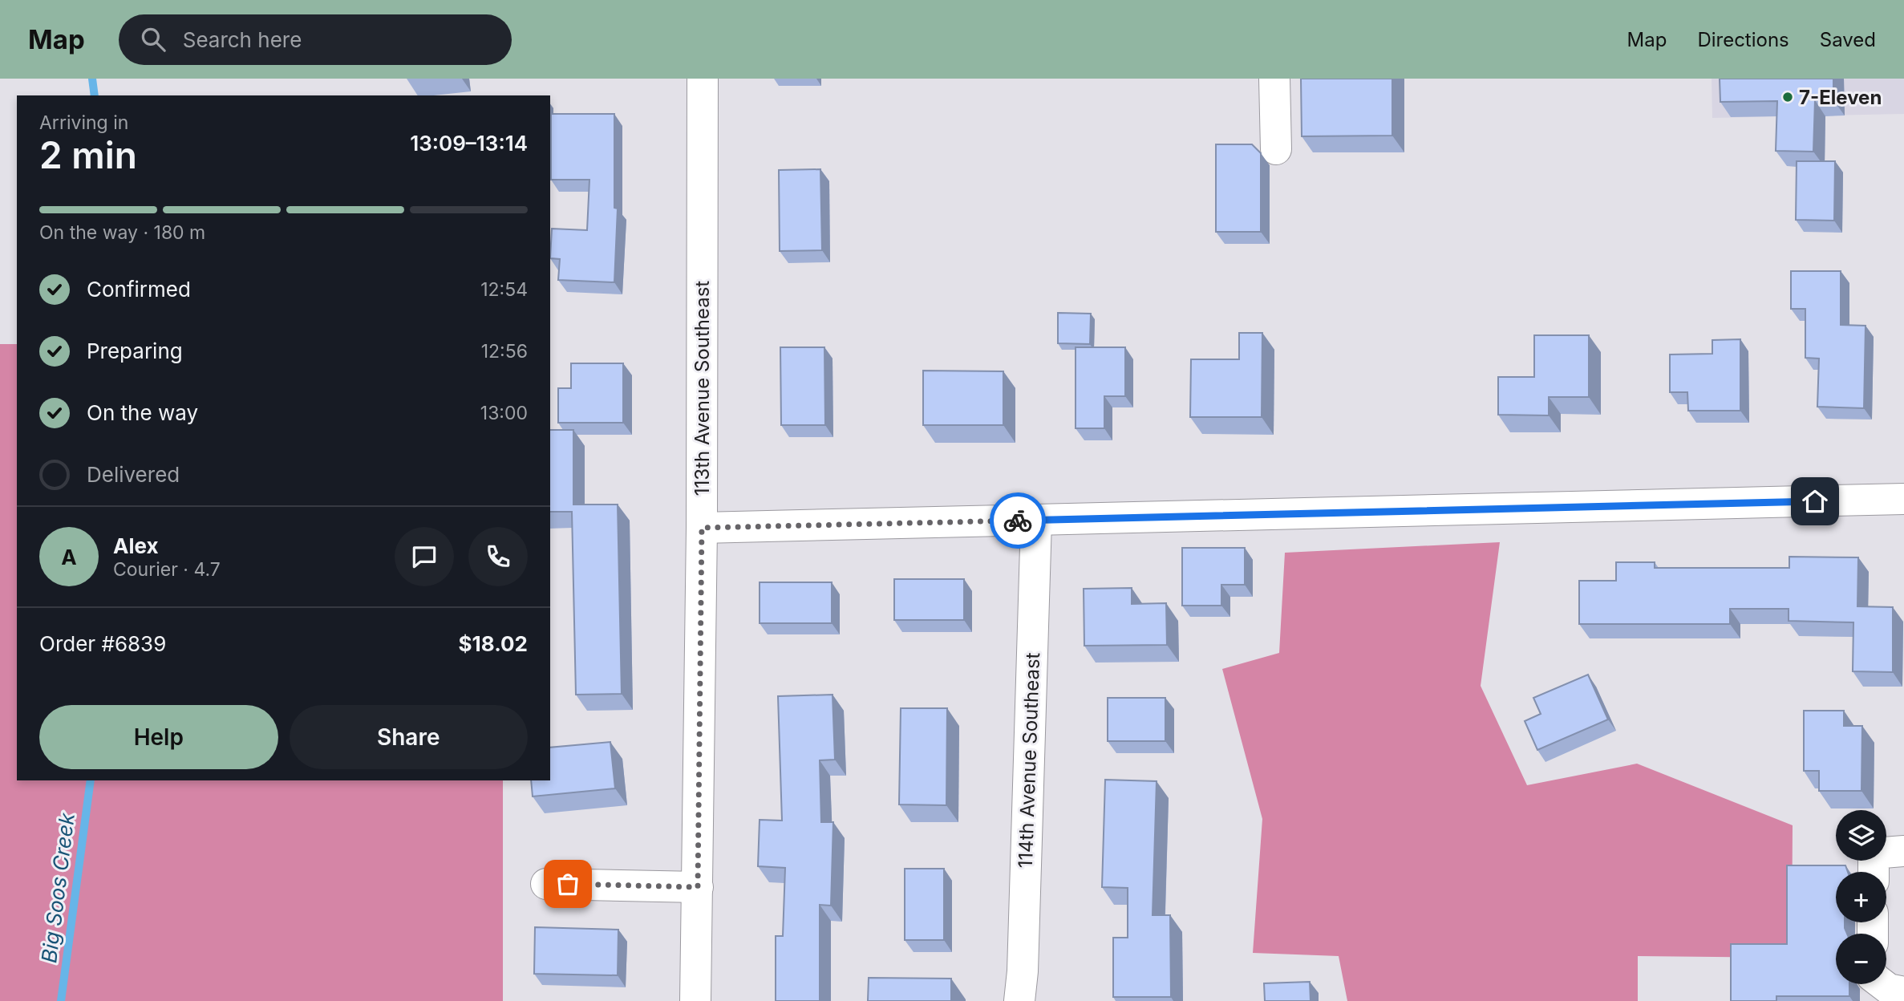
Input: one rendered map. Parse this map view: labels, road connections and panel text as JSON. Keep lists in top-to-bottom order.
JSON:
{
  "streets": {
    "street": ["113th Avenue Southeast", "114th Avenue Southeast"]
  },
  "water": ["Big Soos Creek"],
  "places": ["7-Eleven"],
  "page": {
    "header": "Map",
    "search": "Search here",
    "nav": ["Map", "Directions", "Saved"],
    "heading": ["2 min", "Arriving in", "13:09–13:14"],
    "panel": [
      "Alex",
      "Courier · 4.7",
      "Order #6839",
      "$18.02"
    ],
    "bar": "On the way · 180 m",
    "list": [
      ["Confirmed", "12:54"],
      ["Preparing", "12:56"],
      ["On the way", "13:00"],
      "Delivered"
    ],
    "round": "A",
    "buttons": ["Help", "Share"],
    "map_buttons": ["+", "−"]
  }
}
